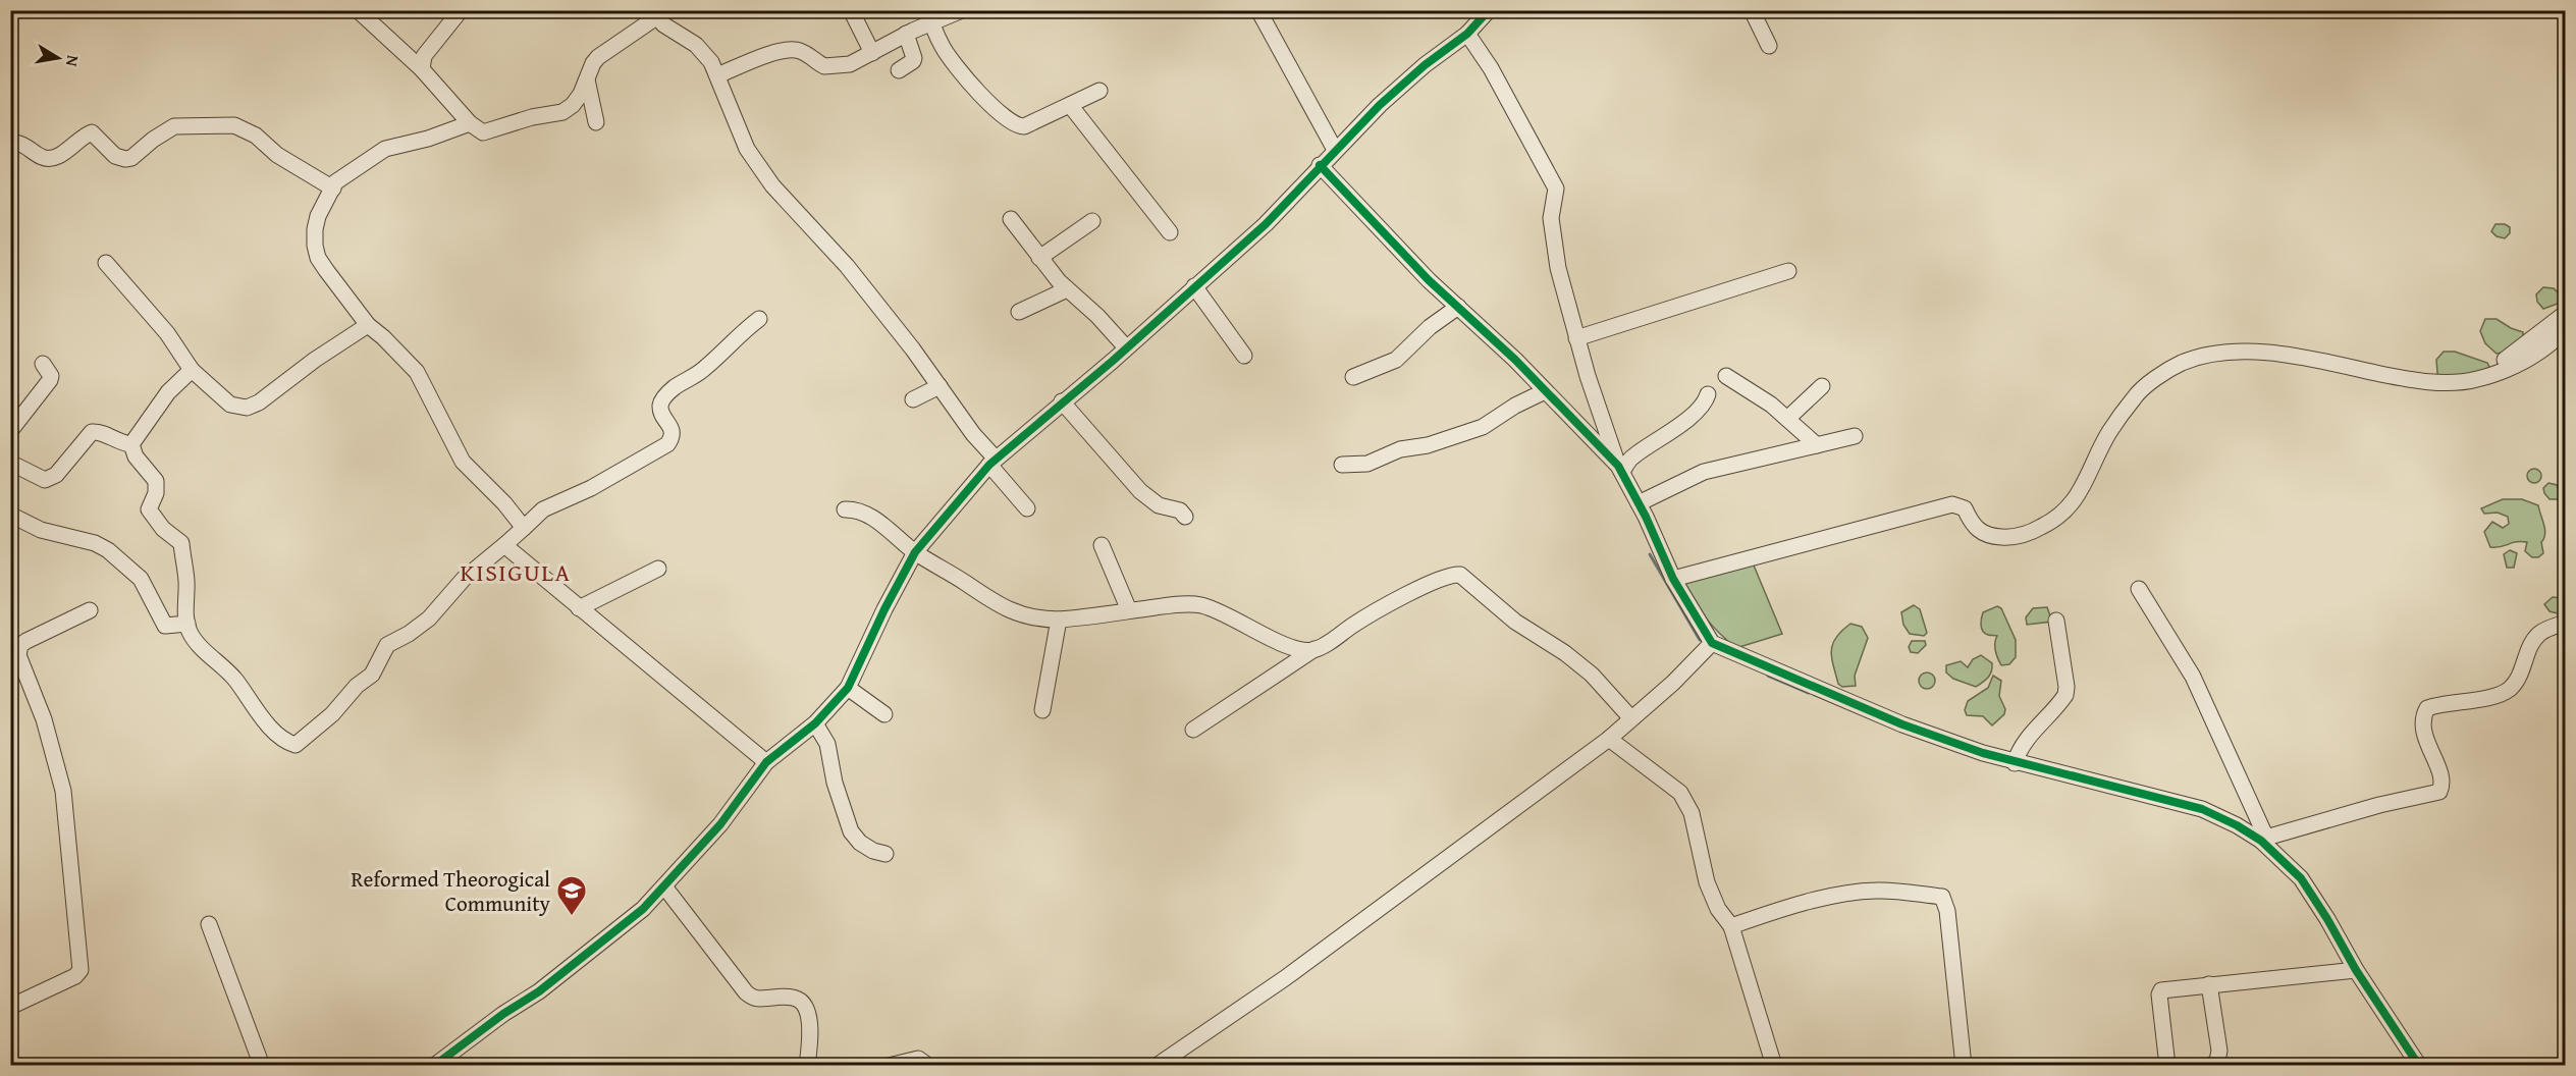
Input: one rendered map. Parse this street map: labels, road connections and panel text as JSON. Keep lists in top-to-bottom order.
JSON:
{
  "districts": ["KISIGULA"],
  "places": {
    "school or university": ["Reformed Theorogical Community"]
  },
  "north": "right"
}
